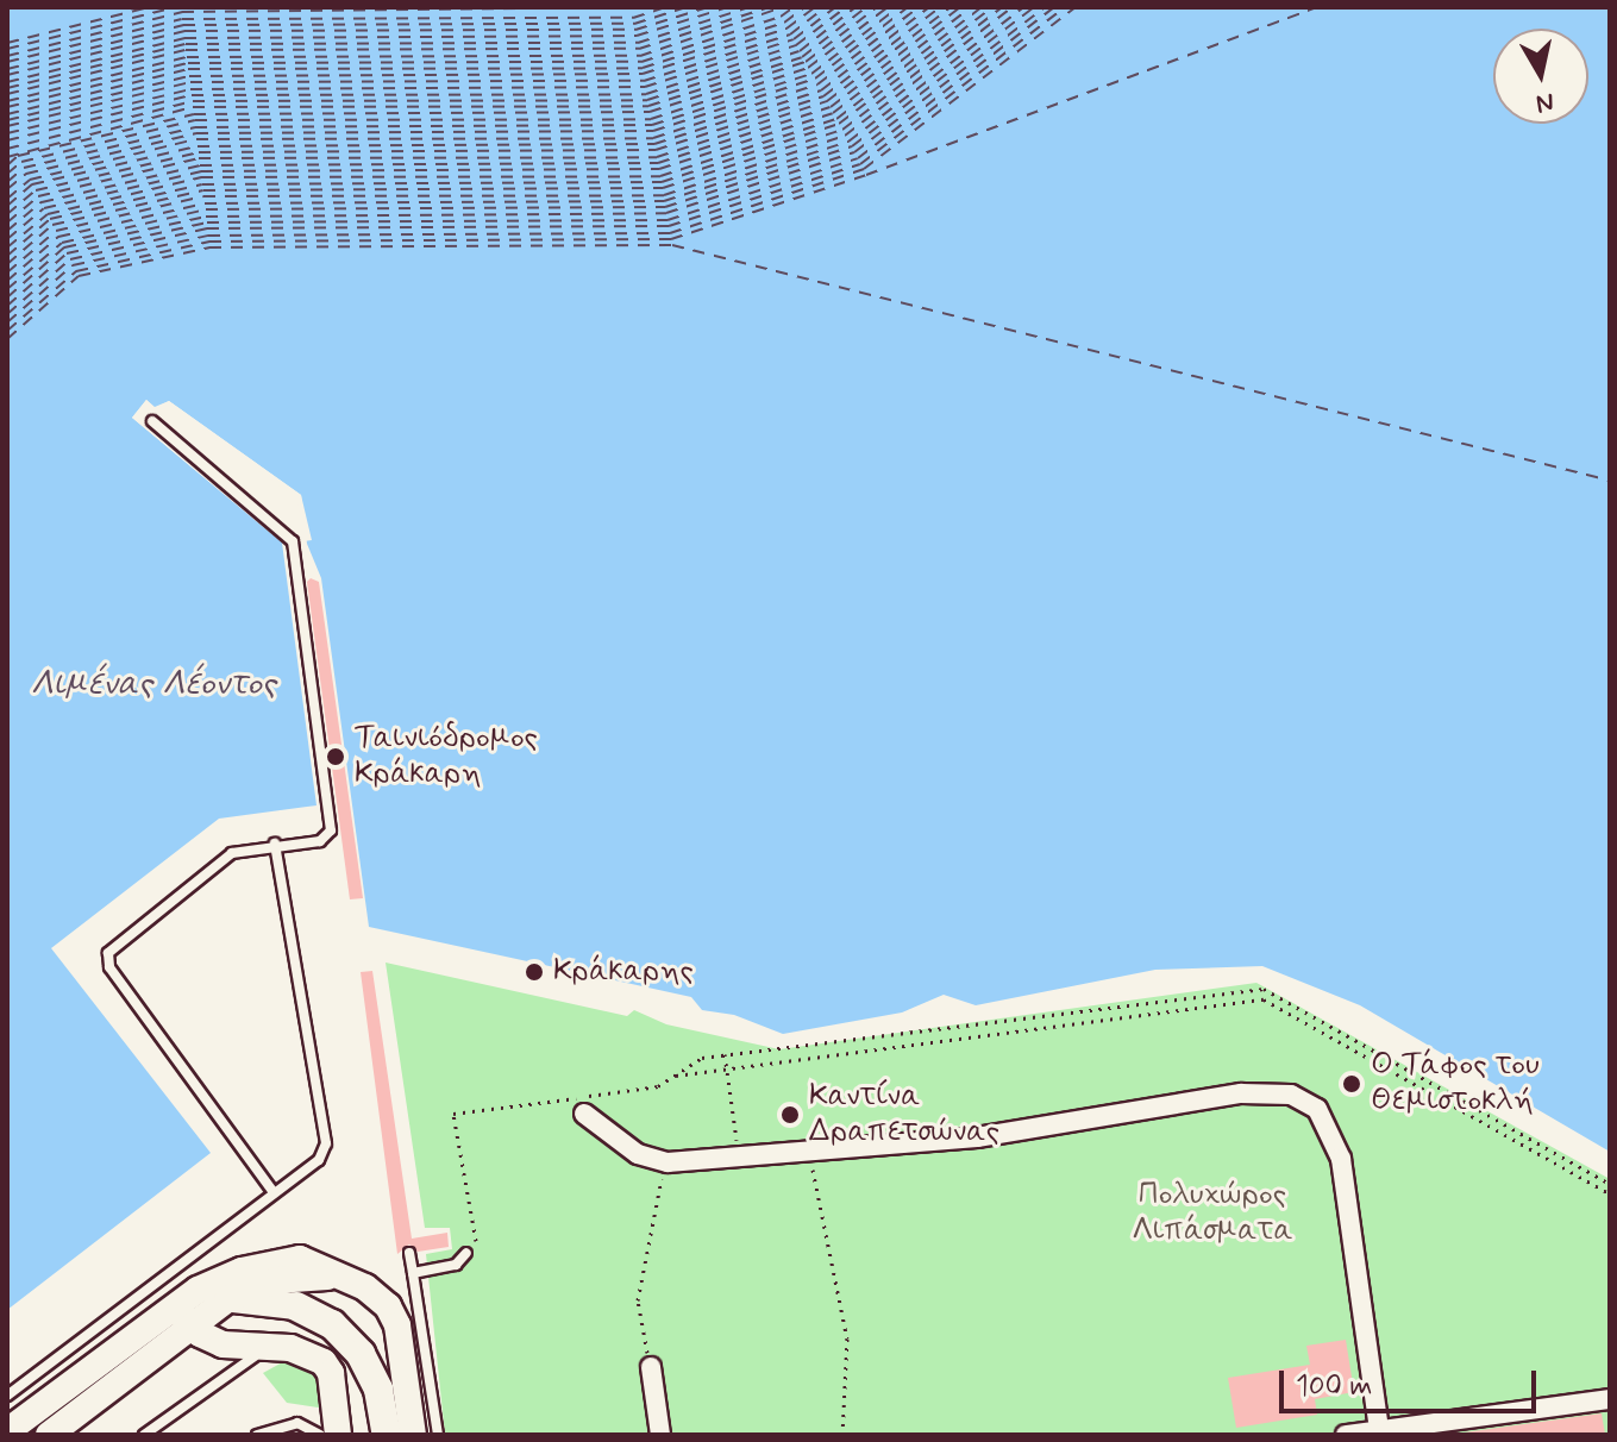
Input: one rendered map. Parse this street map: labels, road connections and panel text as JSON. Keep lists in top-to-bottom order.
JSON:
{
  "water": ["Λιμένας Λέοντος"],
  "parks": ["Πολυχώρος Λιπάσματα"],
  "places": [
    "Ταινιόδρομος Κράκαρη",
    "Κράκαρης",
    "Ο Τάφος του Θεμιστοκλή",
    "Καντίνα Δραπετσώνας"
  ],
  "scale_bar": "100 m",
  "north": "bottom"
}
